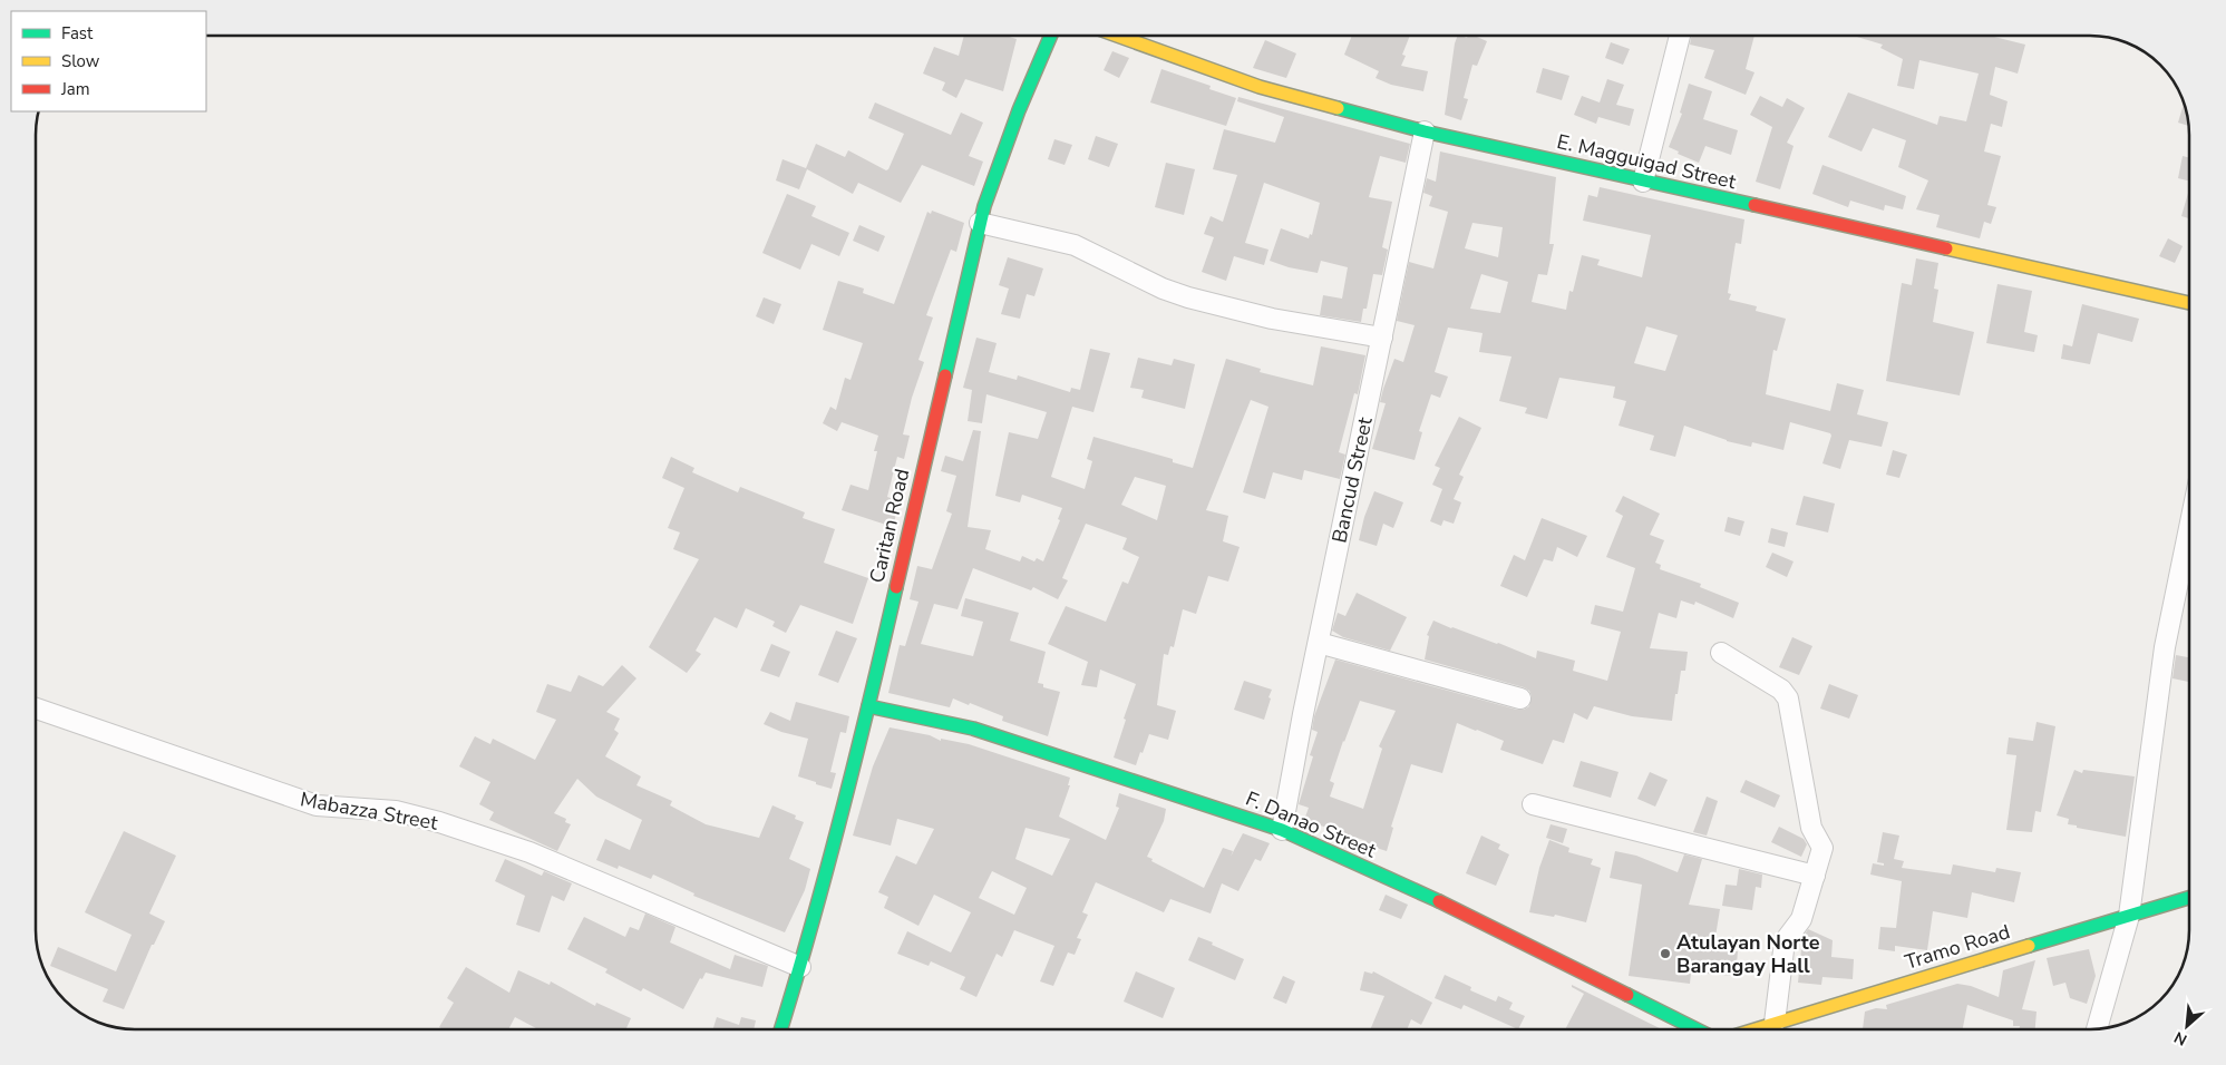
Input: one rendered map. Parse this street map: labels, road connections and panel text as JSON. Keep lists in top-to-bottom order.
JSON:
{
  "streets": {
    "street": [
      "E. Magguigad Street",
      "Bancud Street",
      "Caritan Road",
      "Mabazza Street",
      "F. Danao Street",
      "Tramo Road"
    ]
  },
  "crossings": [
    ["E. Magguigad Street", "Bancud Street"],
    ["Bancud Street", "F. Danao Street"],
    ["Caritan Road", "Mabazza Street"],
    ["Caritan Road", "F. Danao Street"]
  ],
  "places": ["Atulayan Norte Barangay Hall"],
  "legend": ["Fast", "Slow", "Jam"],
  "north": "bottom left"
}
